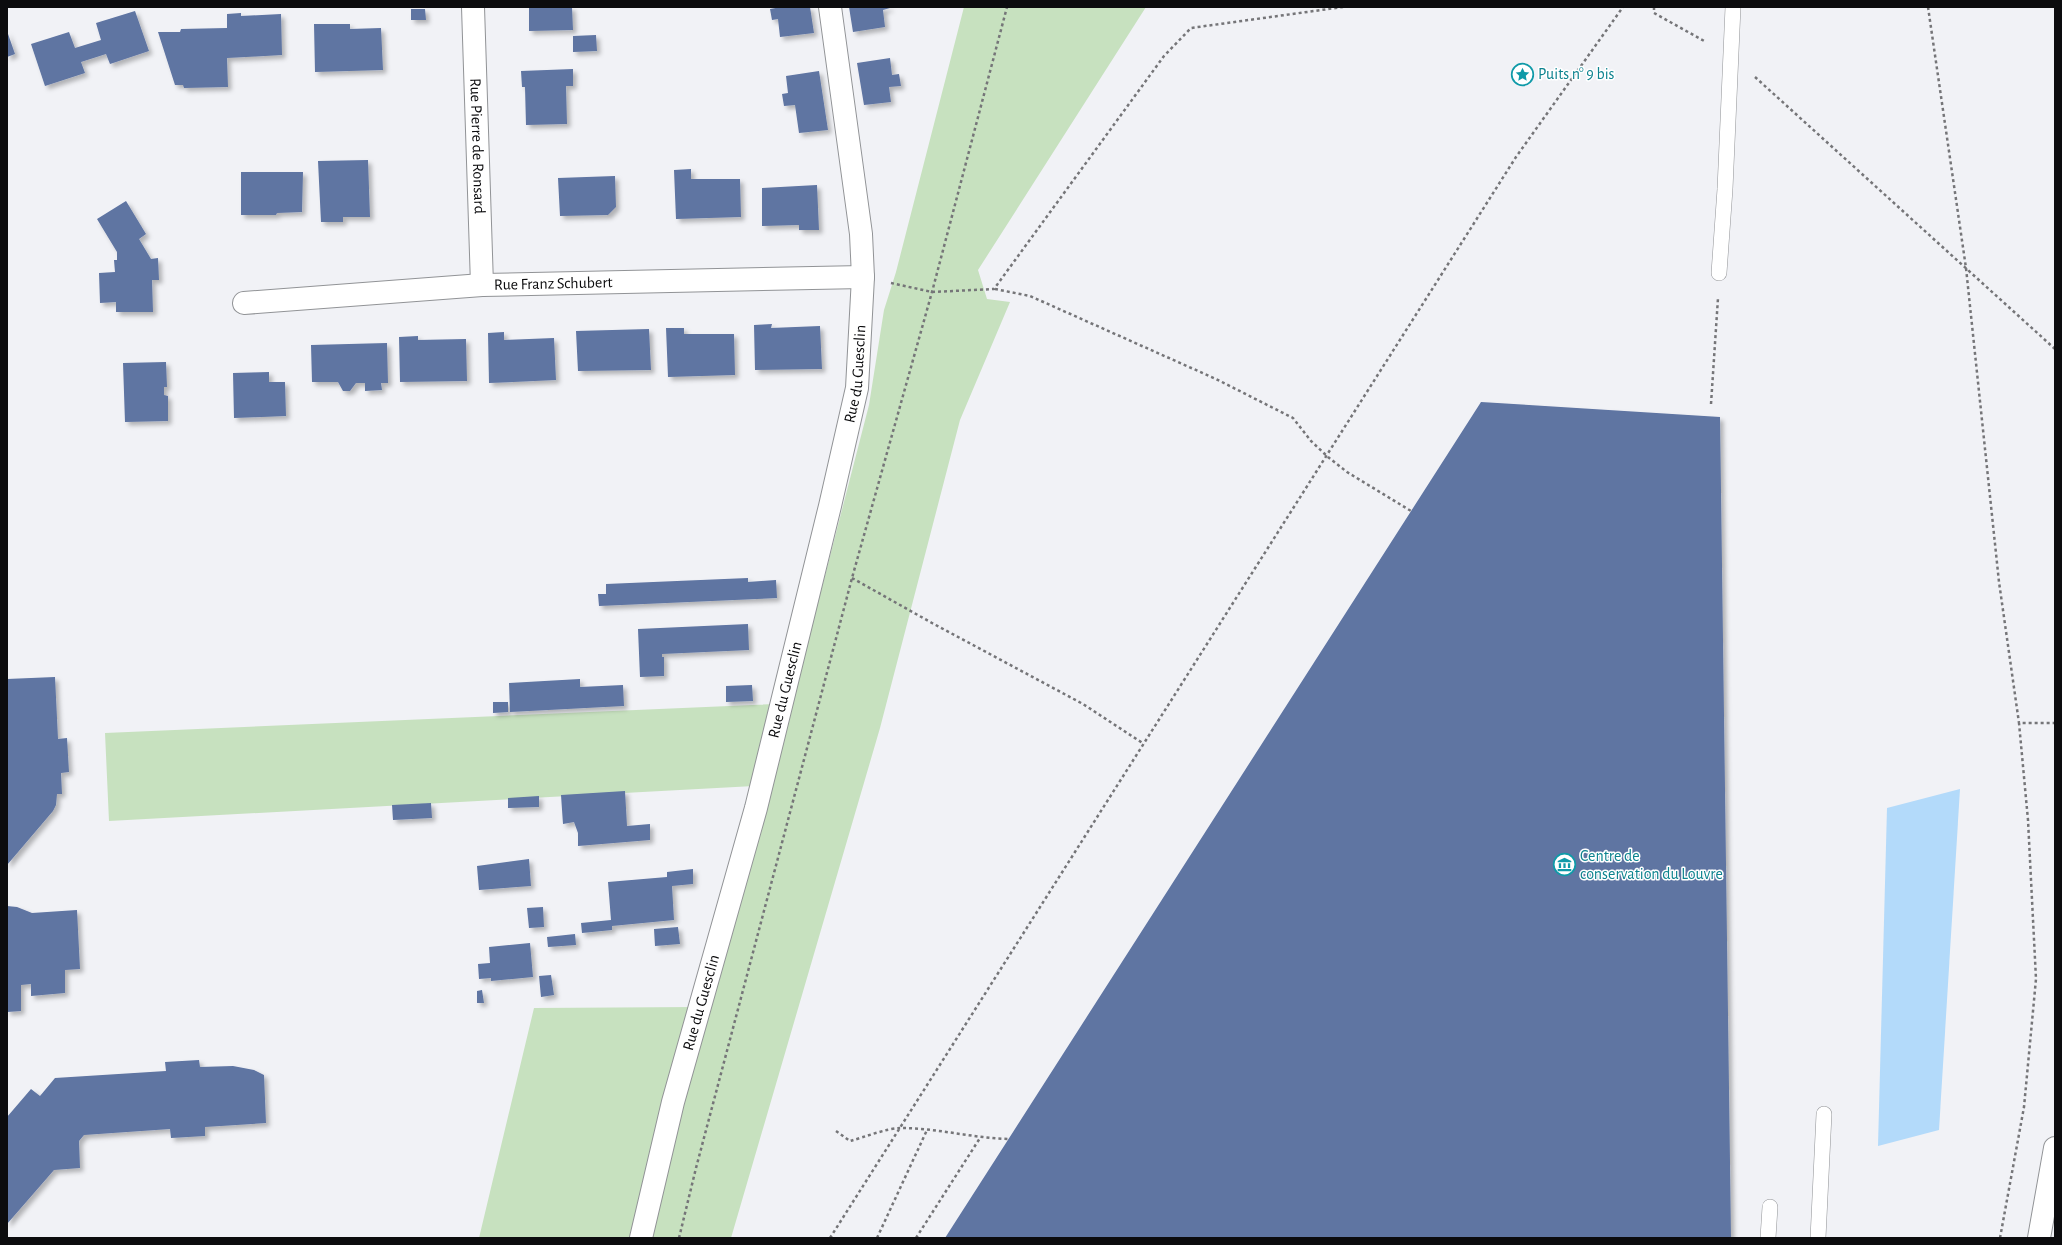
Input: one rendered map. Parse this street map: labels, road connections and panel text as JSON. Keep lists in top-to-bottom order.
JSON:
{
  "streets": {
    "street": ["Rue Pierre de Ronsard", "Rue Franz Schubert", "Rue du Guesclin"]
  },
  "crossings": [
    ["Rue Pierre de Ronsard", "Rue Franz Schubert"],
    ["Rue Franz Schubert", "Rue du Guesclin"]
  ],
  "places": {
    "place": ["Puits n° 9 bis"],
    "museum": ["Centre de conservation du Louvre"]
  }
}
